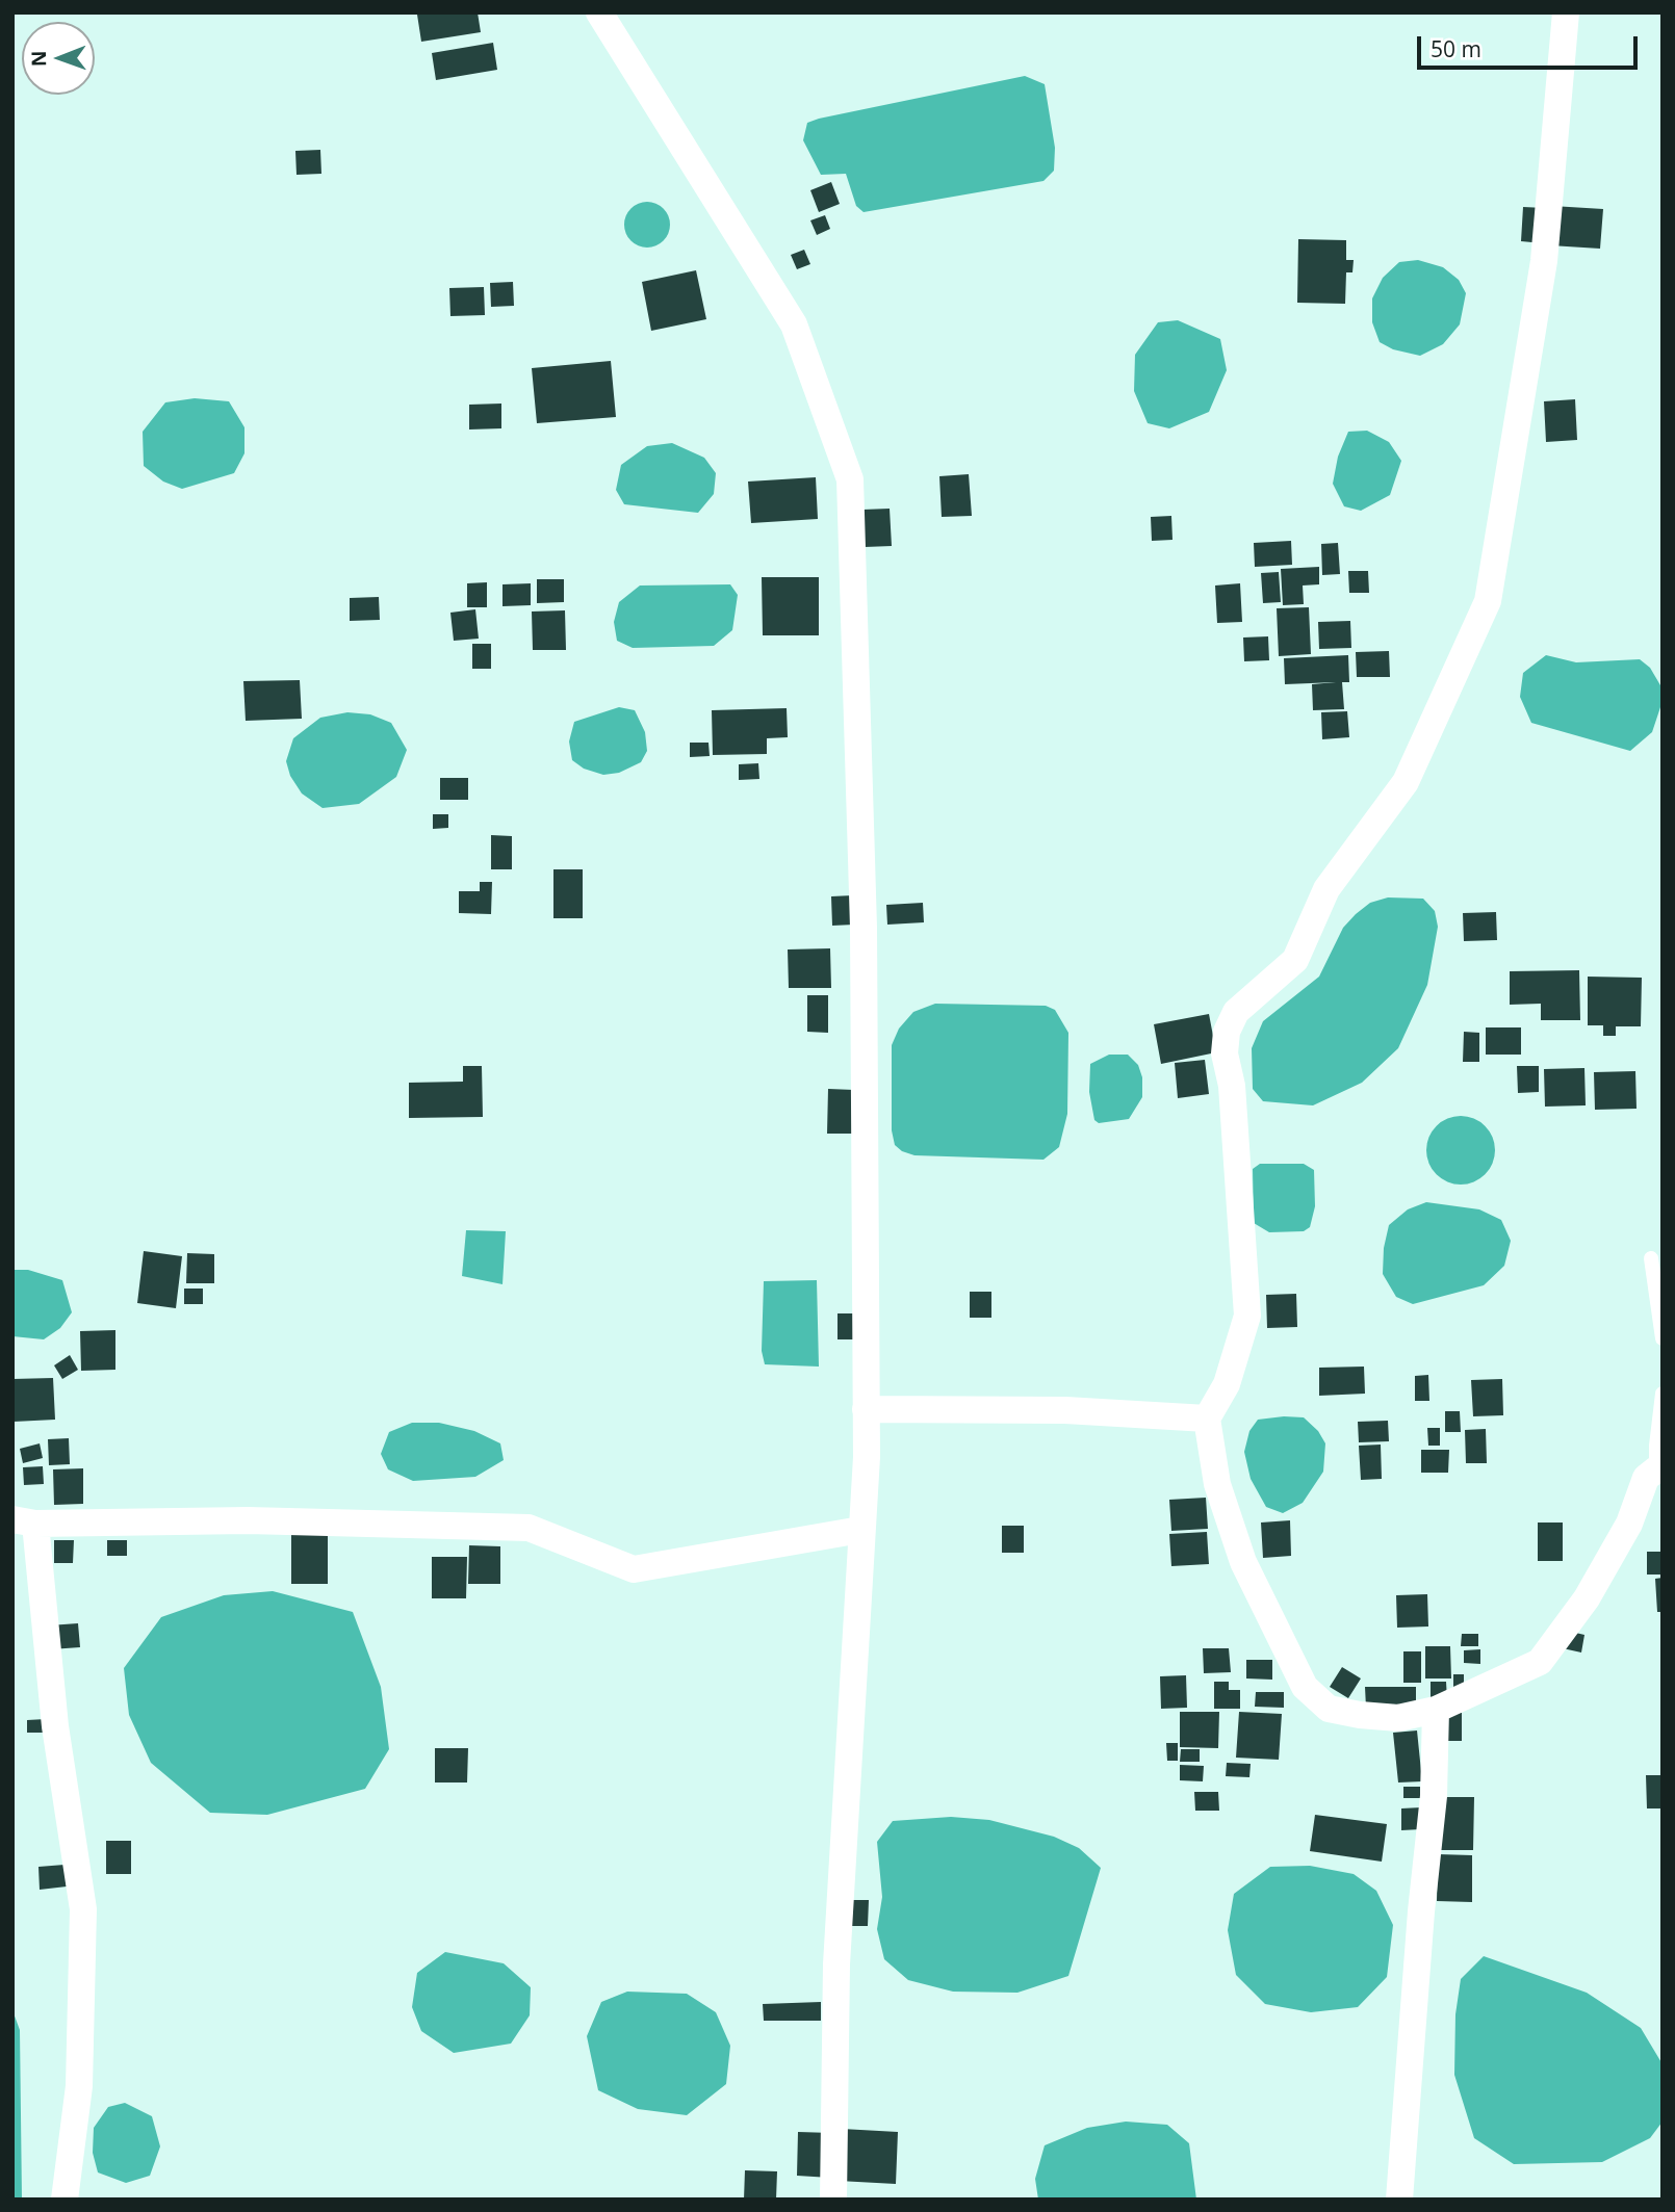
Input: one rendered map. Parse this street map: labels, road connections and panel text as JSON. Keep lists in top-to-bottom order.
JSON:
{
  "scale_bar": "50 m",
  "north": "left"
}
